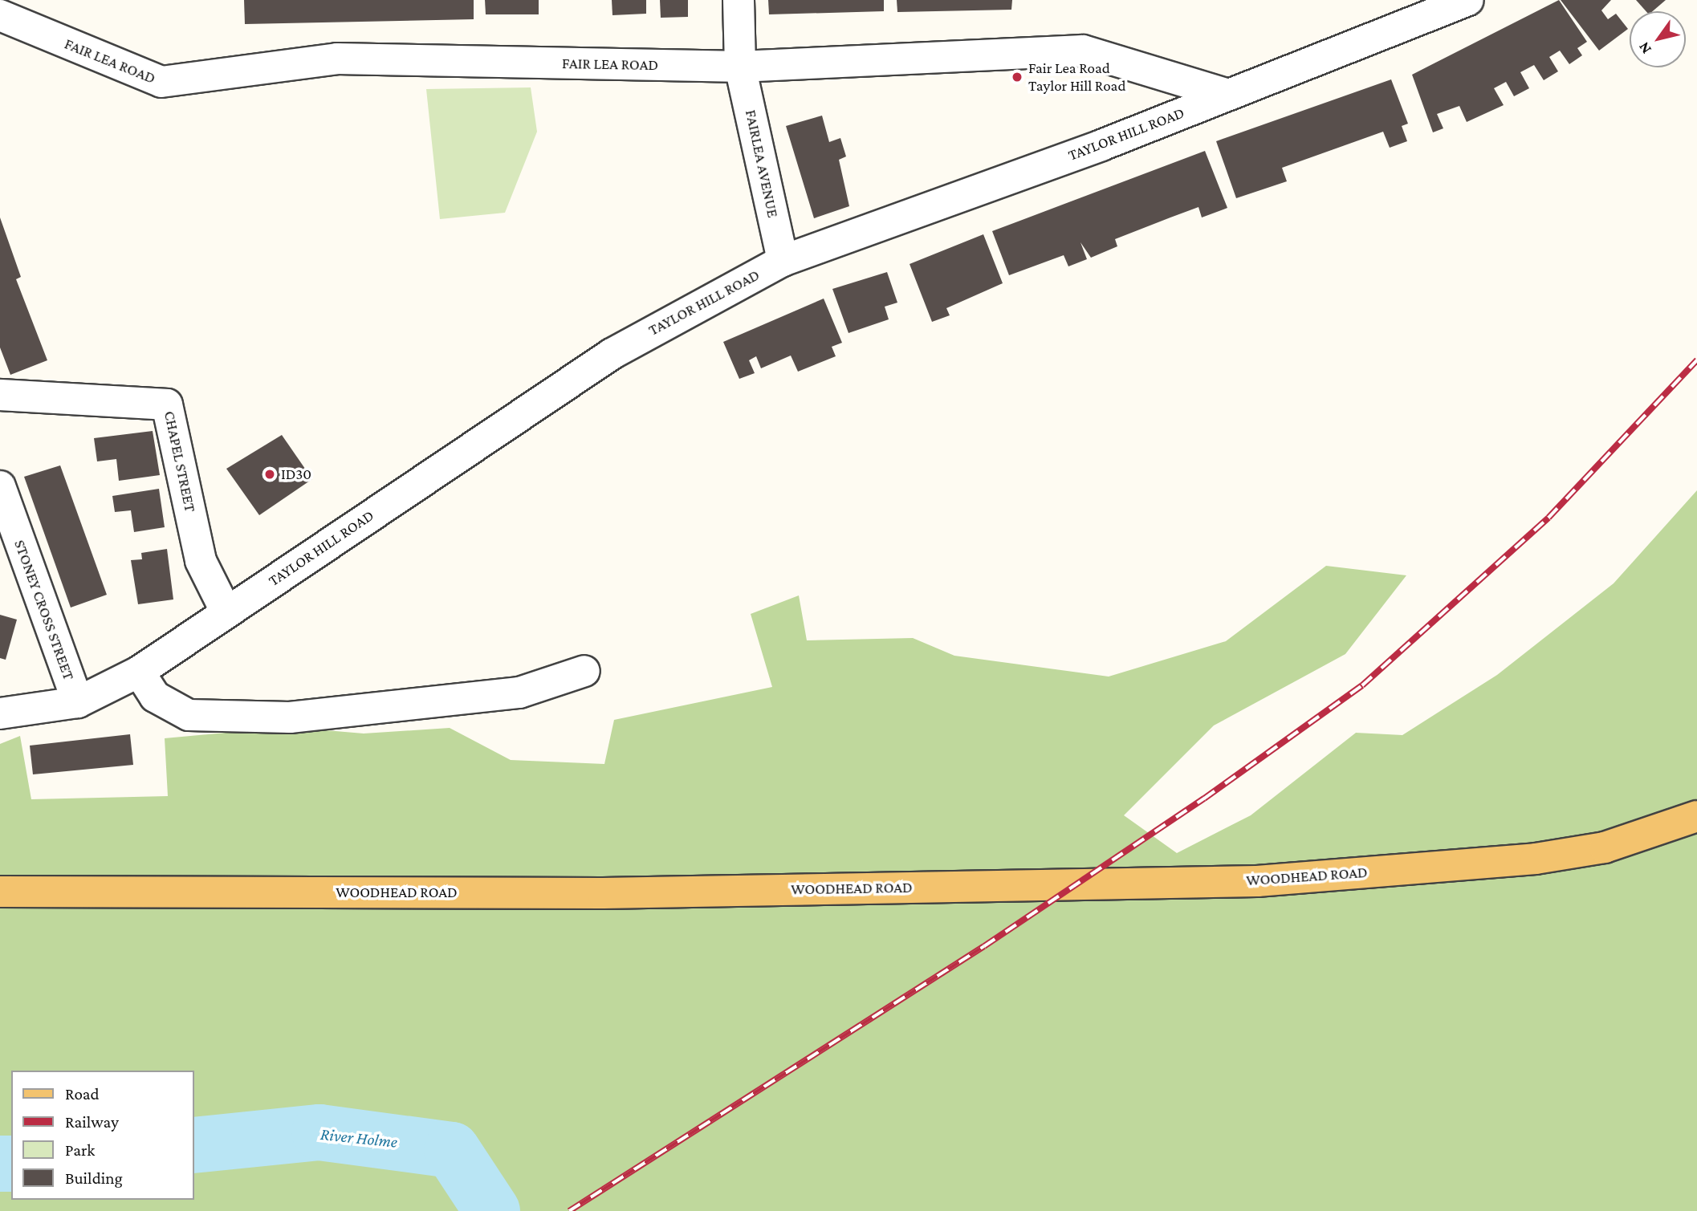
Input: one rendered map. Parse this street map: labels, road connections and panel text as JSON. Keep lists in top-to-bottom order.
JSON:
{
  "streets": {
    "main road": ["WOODHEAD ROAD"],
    "street": [
      "FAIR LEA ROAD",
      "TAYLOR HILL ROAD",
      "FAIRLEA AVENUE",
      "CHAPEL STREET",
      "STONEY CROSS STREET"
    ]
  },
  "crossings": [
    ["FAIR LEA ROAD", "TAYLOR HILL ROAD"],
    ["FAIR LEA ROAD", "FAIRLEA AVENUE"],
    ["TAYLOR HILL ROAD", "FAIRLEA AVENUE"],
    ["TAYLOR HILL ROAD", "CHAPEL STREET"],
    ["TAYLOR HILL ROAD", "STONEY CROSS STREET"]
  ],
  "water": ["River Holme"],
  "places": ["Fair Lea Road Taylor Hill Road", "ID30"],
  "legend": [
    "Road",
    "Railway",
    "Park",
    "Building"
  ],
  "north": "bottom left"
}
